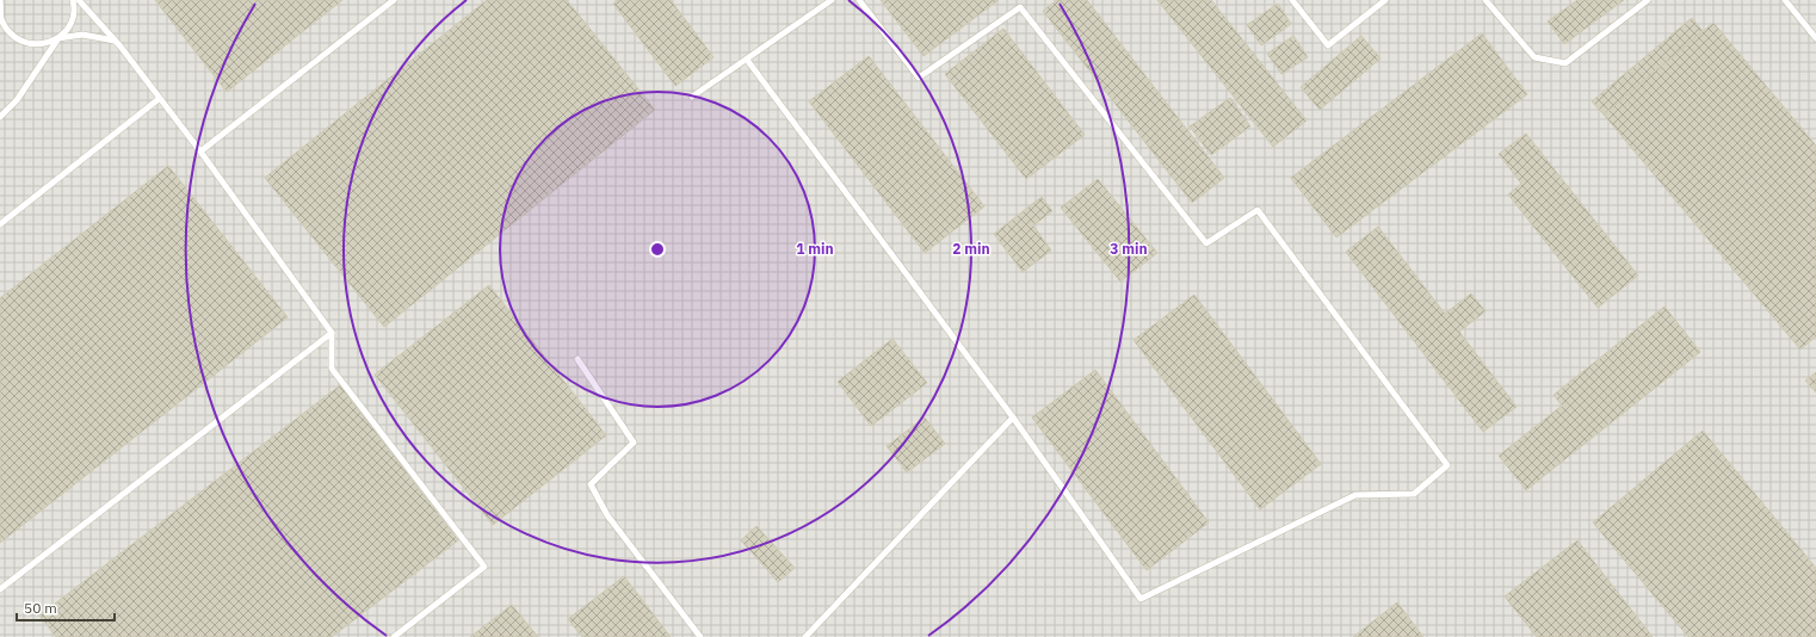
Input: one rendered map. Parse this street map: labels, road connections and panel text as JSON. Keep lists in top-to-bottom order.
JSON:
{
  "scale_bar": "50 m",
  "rings": ["1 min", "2 min", "3 min"]
}
